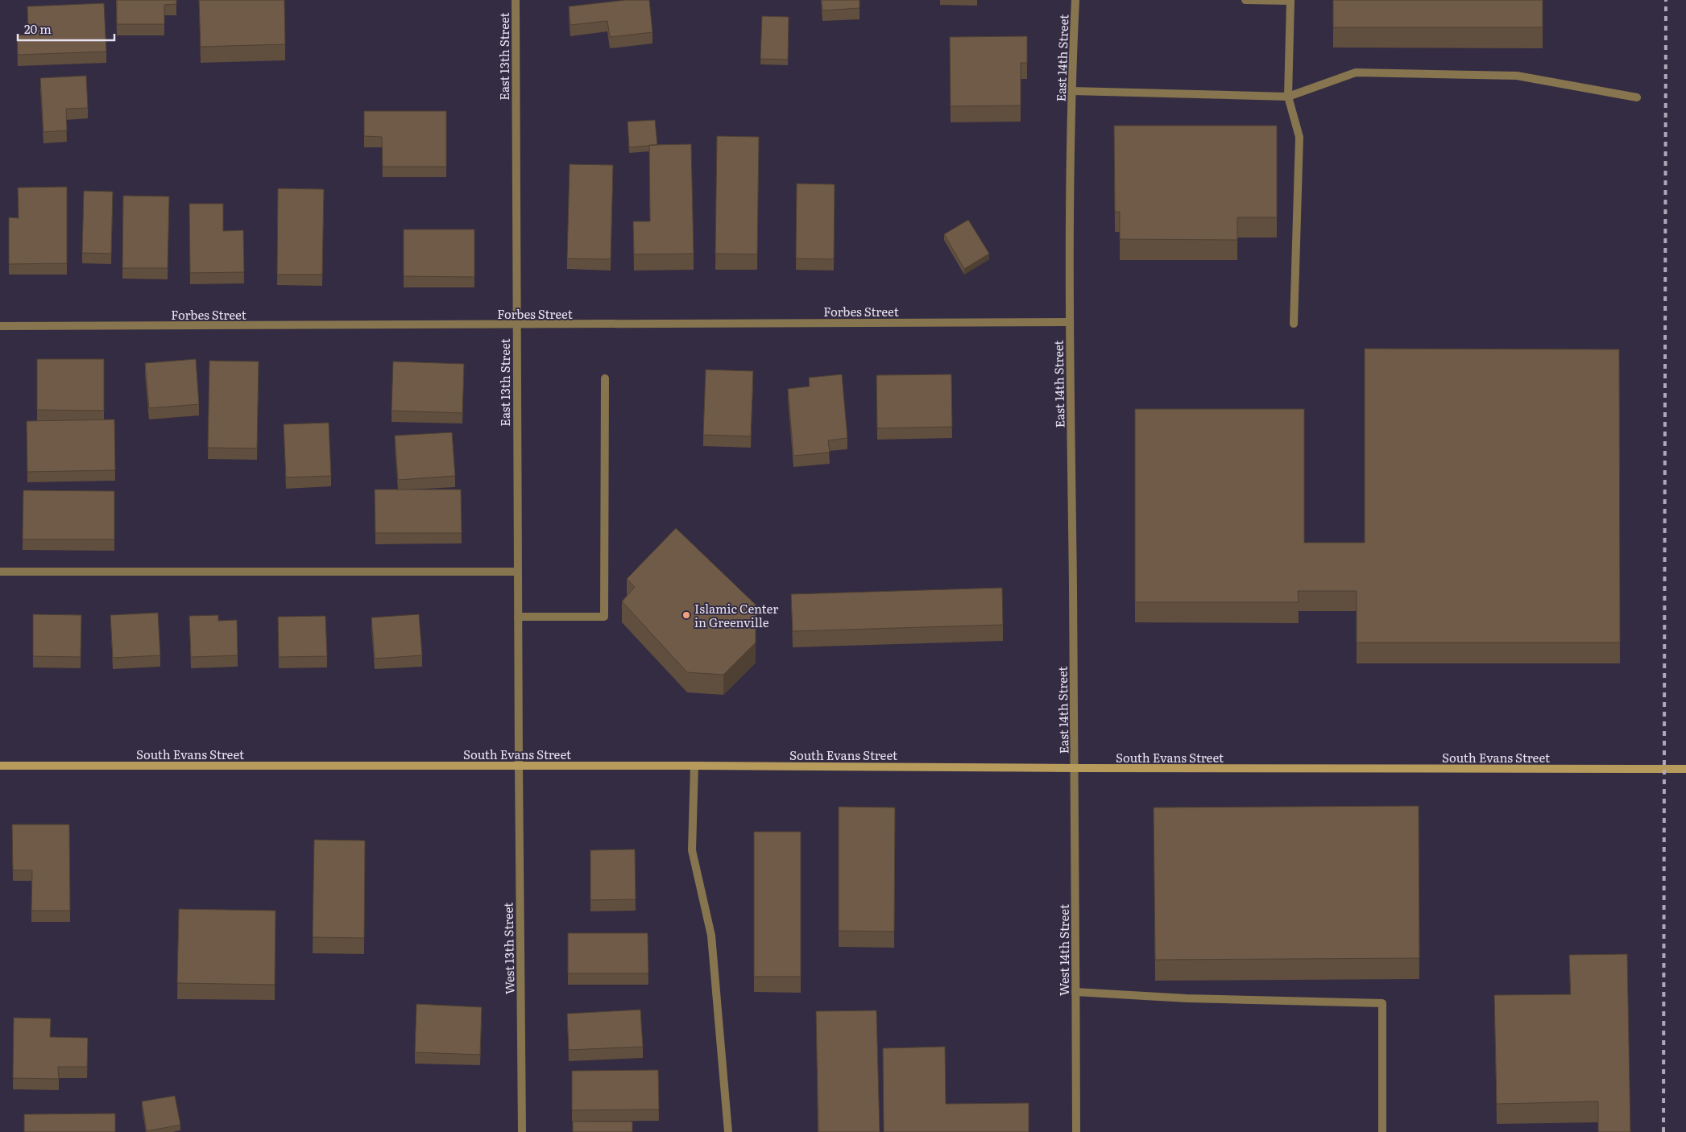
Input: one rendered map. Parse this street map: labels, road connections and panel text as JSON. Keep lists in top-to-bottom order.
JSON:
{
  "streets": {
    "main road": ["South Evans Street"],
    "street": [
      "East 13th Street",
      "East 14th Street",
      "Forbes Street",
      "West 13th Street",
      "West 14th Street"
    ]
  },
  "crossings": [
    ["East 13th Street", "Forbes Street"],
    ["East 13th Street", "South Evans Street"],
    ["East 13th Street", "West 13th Street"],
    ["East 14th Street", "Forbes Street"],
    ["East 14th Street", "South Evans Street"],
    ["East 14th Street", "West 14th Street"],
    ["South Evans Street", "West 13th Street"],
    ["South Evans Street", "West 14th Street"]
  ],
  "places": ["Islamic Center in Greenville"],
  "scale_bar": "20 m"
}
